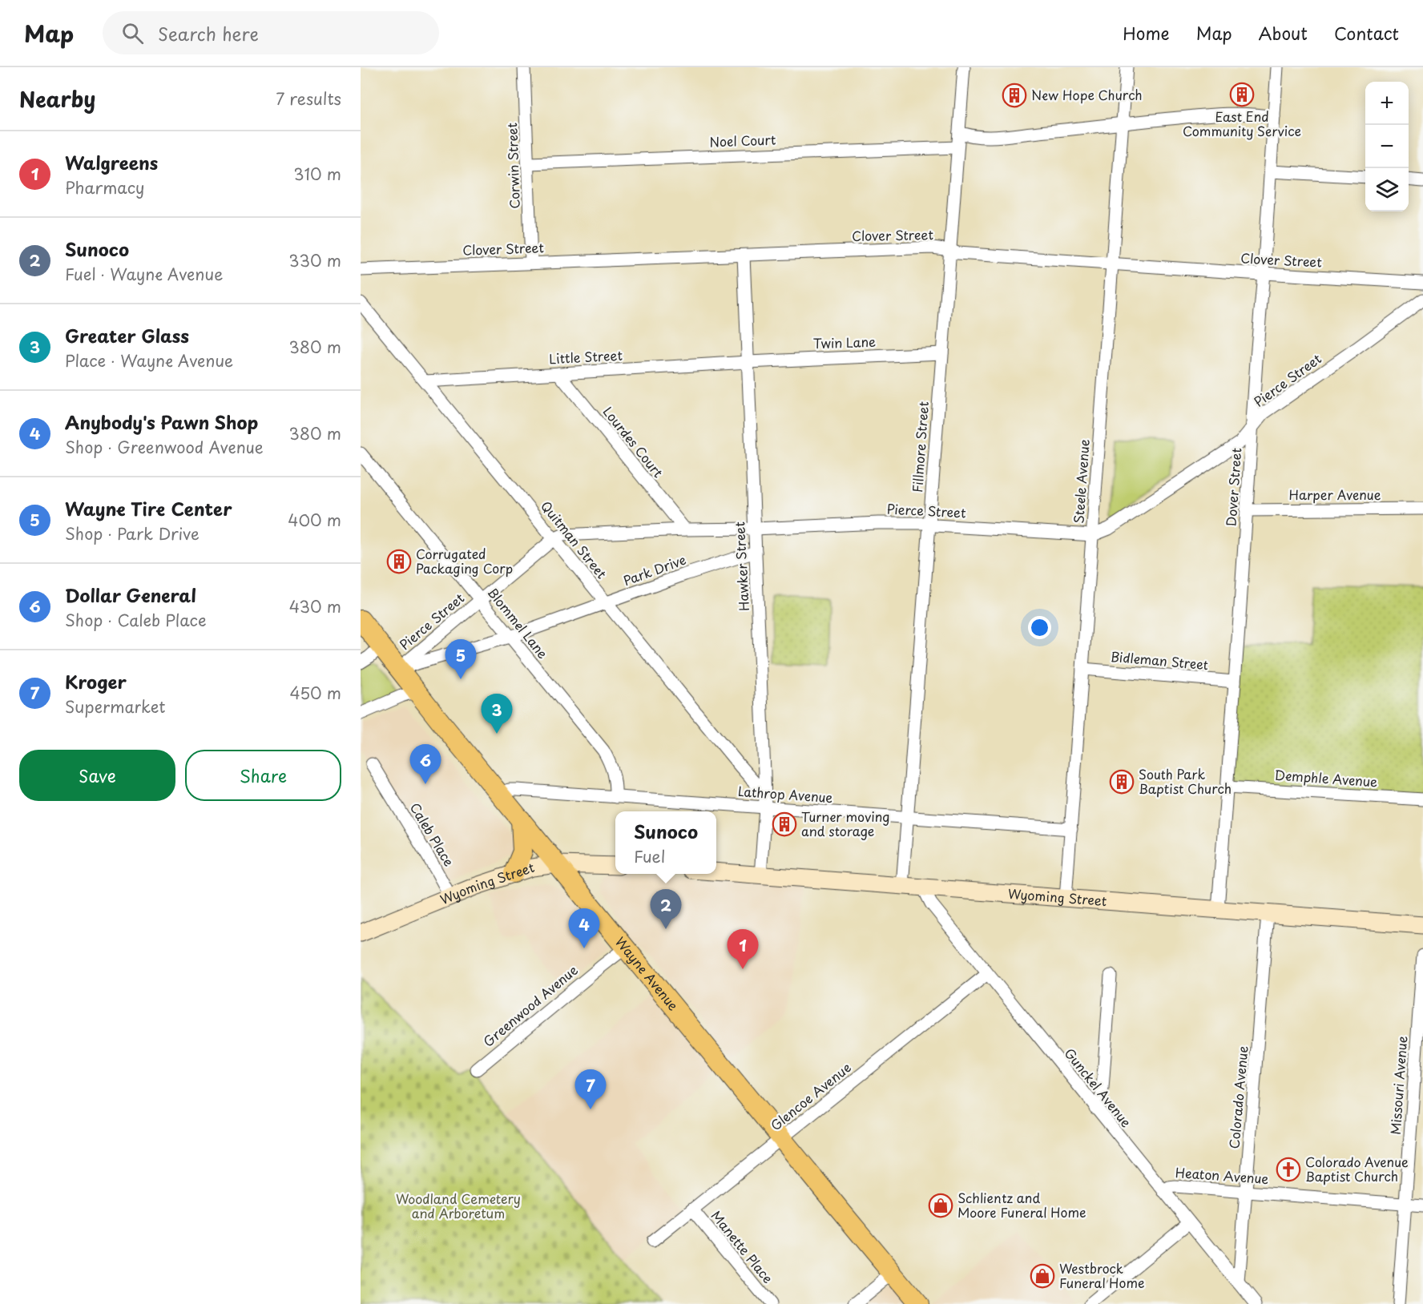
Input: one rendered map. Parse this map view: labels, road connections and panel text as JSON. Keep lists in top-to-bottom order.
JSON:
{
  "streets": {
    "main road": ["Wayne Avenue"],
    "street": [
      "Noel Court",
      "Corwin Street",
      "Clover Street",
      "Twin Lane",
      "Little Street",
      "Pierce Street",
      "Lourdes Court",
      "Fillmore Street",
      "Steele Avenue",
      "Dover Street",
      "Harper Avenue",
      "Quitman Street",
      "Hawker Street",
      "Park Drive",
      "Blommel Lane",
      "Bidleman Street",
      "Demphle Avenue",
      "Lathrop Avenue",
      "Caleb Place",
      "Wyoming Street",
      "Greenwood Avenue",
      "Missouri Avenue",
      "Gunckel Avenue",
      "Glencoe Avenue",
      "Colorado Avenue",
      "Heaton Avenue",
      "Manette Place"
    ]
  },
  "crossings": [
    ["Noel Court", "Corwin Street"],
    ["Noel Court", "Fillmore Street"],
    ["Corwin Street", "Clover Street"],
    ["Clover Street", "Fillmore Street"],
    ["Clover Street", "Steele Avenue"],
    ["Clover Street", "Dover Street"],
    ["Clover Street", "Hawker Street"],
    ["Twin Lane", "Little Street"],
    ["Twin Lane", "Fillmore Street"],
    ["Twin Lane", "Hawker Street"],
    ["Little Street", "Lourdes Court"],
    ["Little Street", "Quitman Street"],
    ["Little Street", "Hawker Street"],
    ["Pierce Street", "Lourdes Court"],
    ["Pierce Street", "Fillmore Street"],
    ["Pierce Street", "Steele Avenue"],
    ["Pierce Street", "Dover Street"],
    ["Pierce Street", "Quitman Street"],
    ["Pierce Street", "Hawker Street"],
    ["Pierce Street", "Park Drive"],
    ["Pierce Street", "Blommel Lane"],
    ["Pierce Street", "Wayne Avenue"],
    ["Fillmore Street", "Lathrop Avenue"],
    ["Fillmore Street", "Wyoming Street"],
    ["Steele Avenue", "Bidleman Street"],
    ["Steele Avenue", "Lathrop Avenue"],
    ["Steele Avenue", "Wyoming Street"],
    ["Dover Street", "Harper Avenue"],
    ["Dover Street", "Bidleman Street"],
    ["Dover Street", "Demphle Avenue"],
    ["Dover Street", "Wyoming Street"],
    ["Quitman Street", "Hawker Street"],
    ["Quitman Street", "Park Drive"],
    ["Hawker Street", "Park Drive"],
    ["Hawker Street", "Lathrop Avenue"],
    ["Hawker Street", "Wyoming Street"],
    ["Park Drive", "Blommel Lane"],
    ["Park Drive", "Wayne Avenue"],
    ["Blommel Lane", "Lathrop Avenue"],
    ["Lathrop Avenue", "Wayne Avenue"],
    ["Caleb Place", "Wyoming Street"],
    ["Wyoming Street", "Wayne Avenue"],
    ["Wyoming Street", "Gunckel Avenue"],
    ["Wyoming Street", "Colorado Avenue"],
    ["Wayne Avenue", "Greenwood Avenue"],
    ["Wayne Avenue", "Glencoe Avenue"],
    ["Missouri Avenue", "Heaton Avenue"],
    ["Gunckel Avenue", "Glencoe Avenue"],
    ["Gunckel Avenue", "Colorado Avenue"],
    ["Gunckel Avenue", "Heaton Avenue"],
    ["Glencoe Avenue", "Manette Place"],
    ["Colorado Avenue", "Heaton Avenue"]
  ],
  "parks": ["Woodland Cemetery and Arboretum"],
  "places": {
    "building": [
      "East End Community Service",
      "New Hope Church",
      "Corrugated Packaging Corp",
      "South Park Baptist Church",
      "Turner moving and storage"
    ],
    "church": ["Colorado Avenue Baptist Church"],
    "shop": ["Schlientz and Moore Funeral Home", "Westbrock Funeral Home"]
  },
  "page": {
    "header": "Map",
    "search": "Search here",
    "nav": [
      "Home",
      "Map",
      "About",
      "Contact"
    ],
    "heading": ["Nearby", "7 results"],
    "map_buttons": ["+", "−"],
    "list": [
      {
        "mark": "1",
        "name": "Walgreens",
        "note": "Pharmacy",
        "value": "310 m"
      },
      {
        "mark": "2",
        "name": "Sunoco",
        "note": "Fuel · Wayne Avenue",
        "value": "330 m"
      },
      {
        "mark": "3",
        "name": "Greater Glass",
        "note": "Place · Wayne Avenue",
        "value": "380 m"
      },
      {
        "mark": "4",
        "name": "Anybody's Pawn Shop",
        "note": "Shop · Greenwood Avenue",
        "value": "380 m"
      },
      {
        "mark": "5",
        "name": "Wayne Tire Center",
        "note": "Shop · Park Drive",
        "value": "400 m"
      },
      {
        "mark": "6",
        "name": "Dollar General",
        "note": "Shop · Caleb Place",
        "value": "430 m"
      },
      {
        "mark": "7",
        "name": "Kroger",
        "note": "Supermarket",
        "value": "450 m"
      }
    ],
    "pins": [
      "5",
      "3",
      "6",
      "2",
      "4",
      "1",
      "7"
    ],
    "buttons": ["Save", "Share"],
    "popup": ["Sunoco", "Fuel"]
  }
}
